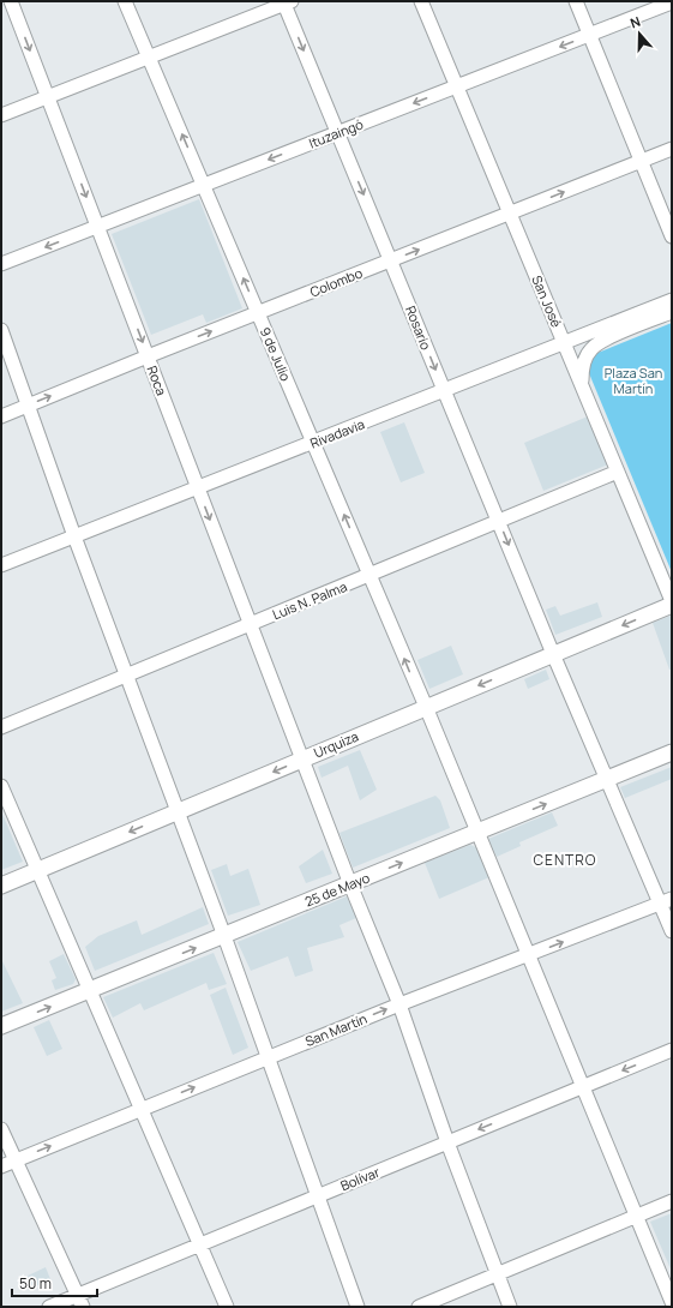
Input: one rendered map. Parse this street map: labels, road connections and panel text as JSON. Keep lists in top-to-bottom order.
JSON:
{
  "streets": {
    "street": [
      "Ituzaingó",
      "Colombo",
      "San José",
      "Rosario",
      "9 de Julio",
      "Roca",
      "Rivadavia",
      "Luis N. Palma",
      "Urquiza",
      "25 de Mayo",
      "San Martín",
      "Bolívar"
    ]
  },
  "crossings": [
    ["Ituzaingó", "San José"],
    ["Ituzaingó", "Rosario"],
    ["Ituzaingó", "9 de Julio"],
    ["Ituzaingó", "Roca"],
    ["Colombo", "San José"],
    ["Colombo", "Rosario"],
    ["Colombo", "9 de Julio"],
    ["Colombo", "Roca"],
    ["San José", "Rivadavia"],
    ["San José", "Luis N. Palma"],
    ["San José", "Urquiza"],
    ["Rosario", "Rivadavia"],
    ["Rosario", "Luis N. Palma"],
    ["Rosario", "Urquiza"],
    ["Rosario", "25 de Mayo"],
    ["Rosario", "San Martín"],
    ["9 de Julio", "Rivadavia"],
    ["9 de Julio", "Luis N. Palma"],
    ["9 de Julio", "Urquiza"],
    ["9 de Julio", "25 de Mayo"],
    ["9 de Julio", "San Martín"],
    ["9 de Julio", "Bolívar"],
    ["Roca", "Rivadavia"],
    ["Roca", "Luis N. Palma"],
    ["Roca", "Urquiza"],
    ["Roca", "25 de Mayo"],
    ["Roca", "San Martín"],
    ["Roca", "Bolívar"]
  ],
  "one_way": [
    "Ituzaingó",
    "Colombo",
    "Rosario",
    "9 de Julio",
    "Roca",
    "Urquiza",
    "25 de Mayo",
    "San Martín",
    "Bolívar"
  ],
  "districts": ["CENTRO"],
  "parks": ["Plaza San Martín"],
  "scale_bar": "50 m",
  "north": "top"
}
